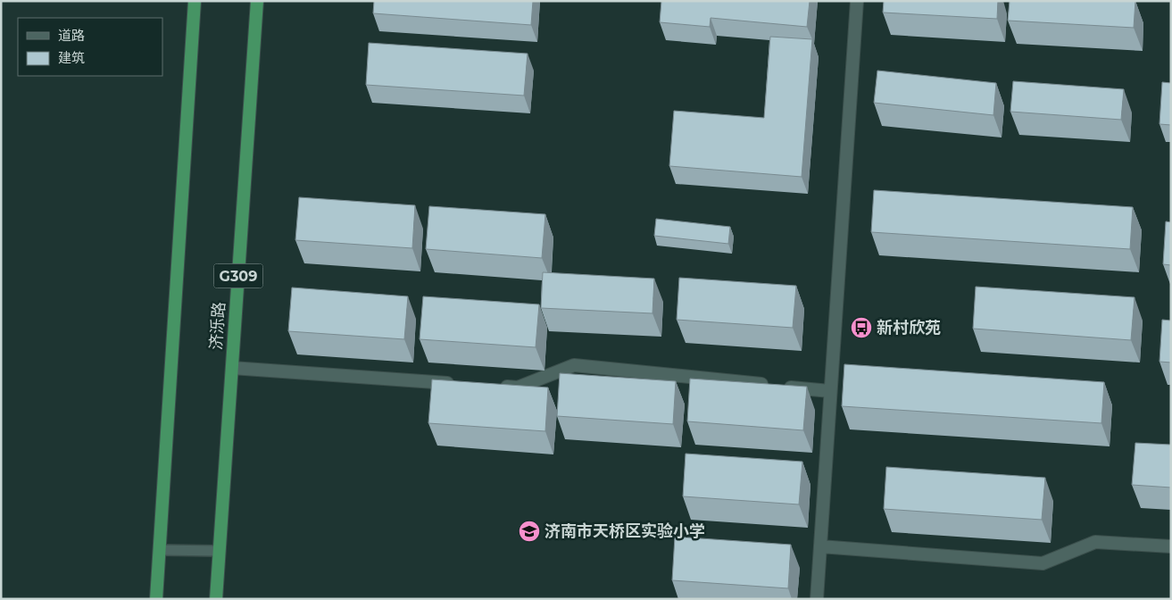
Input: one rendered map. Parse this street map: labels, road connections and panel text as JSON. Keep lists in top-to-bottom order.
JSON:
{
  "streets": {
    "highway": ["G309", "济泺路"]
  },
  "places": {
    "bus stop": ["新村欣苑"],
    "school or university": ["济南市天桥区实验小学"]
  },
  "legend": ["道路", "建筑"]
}
